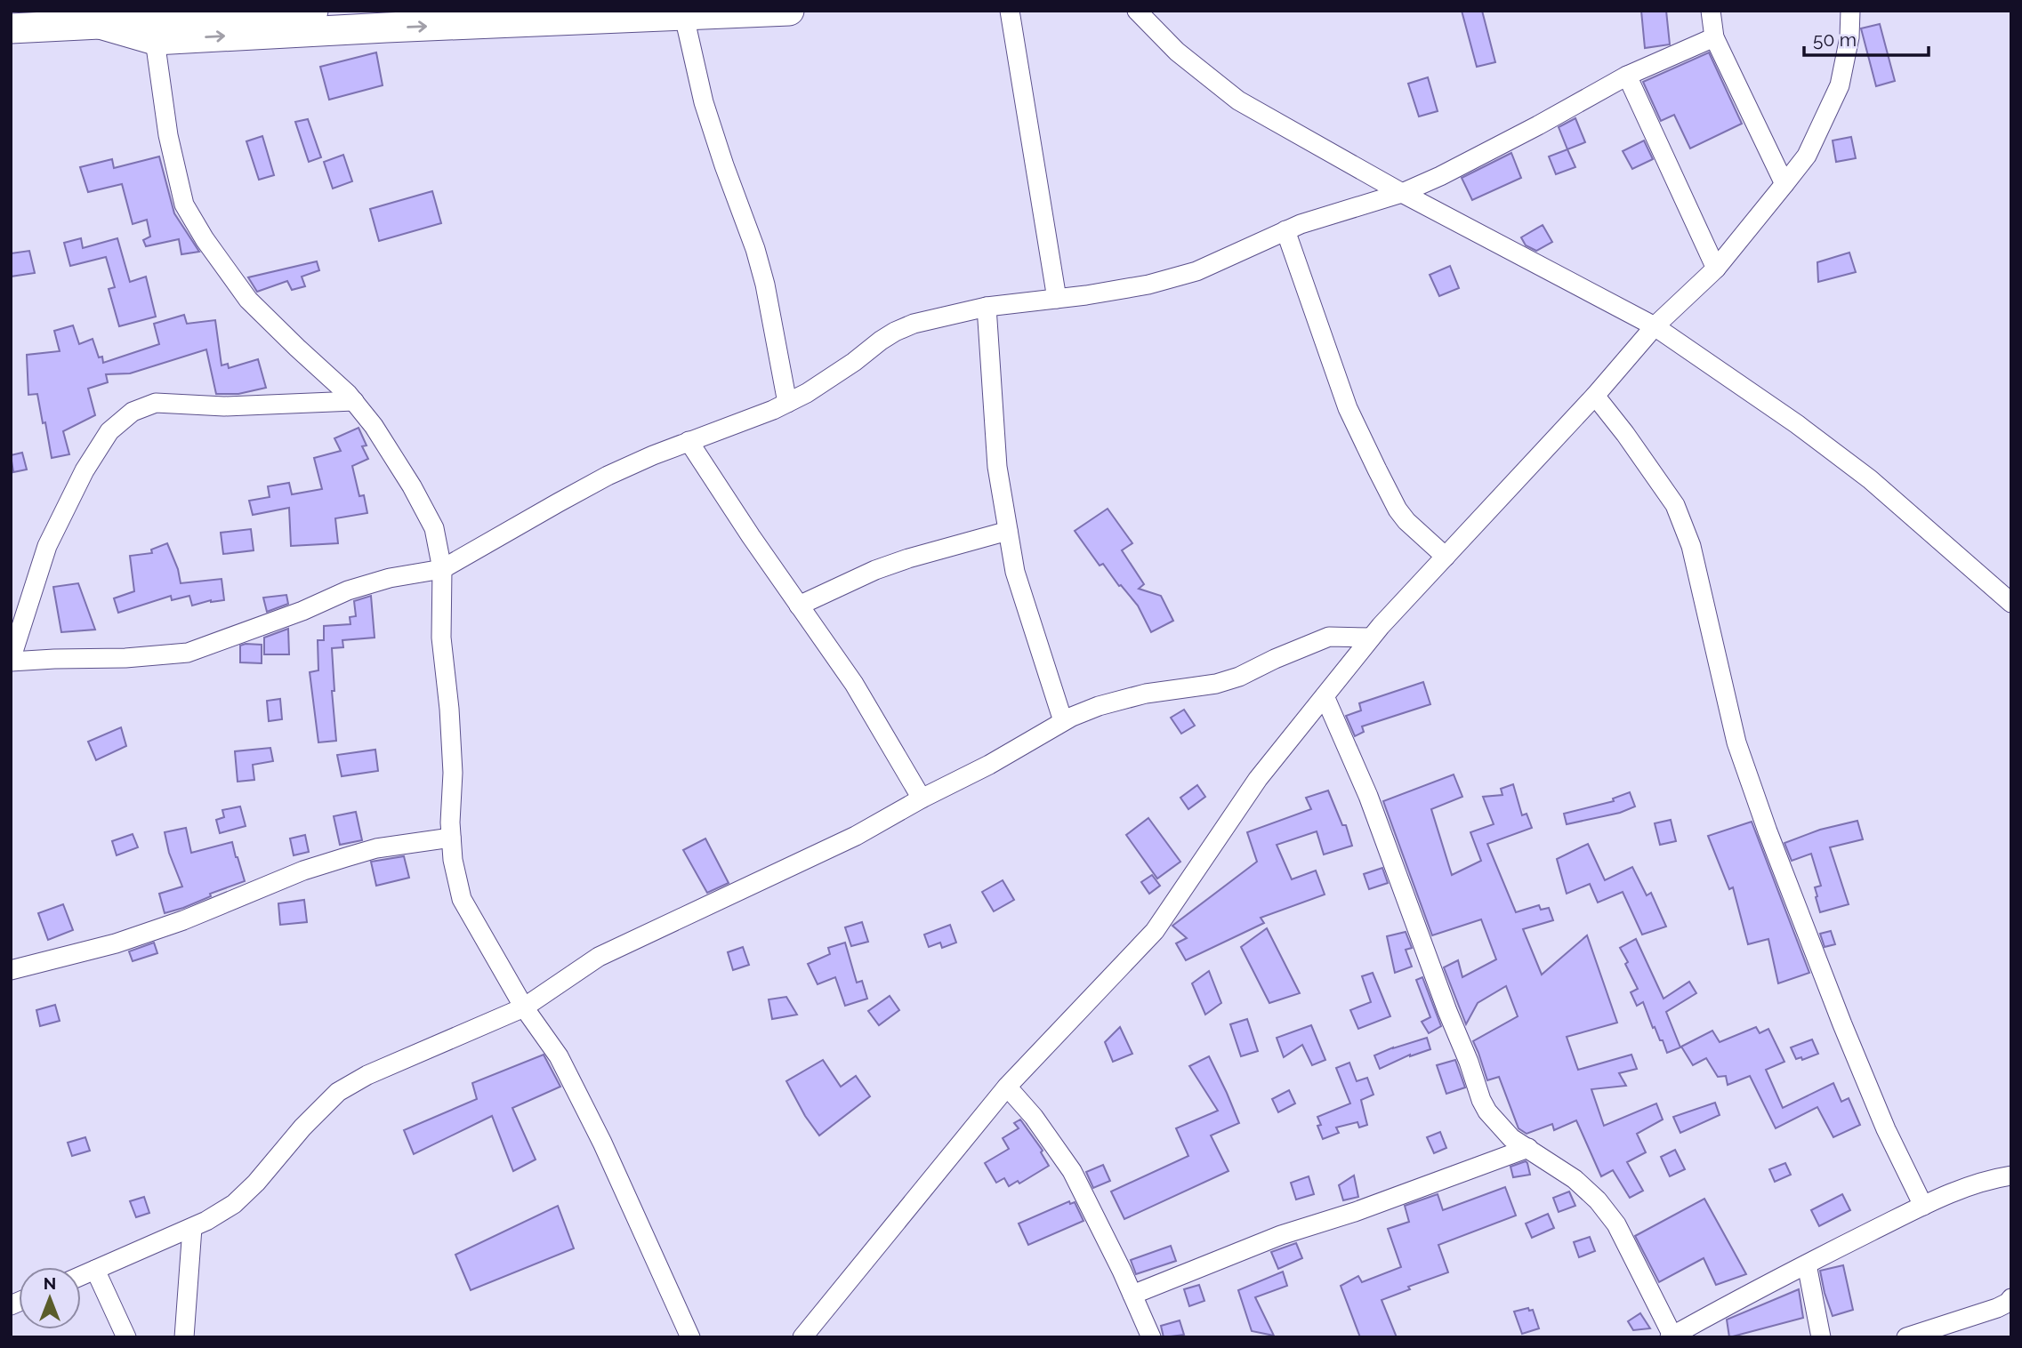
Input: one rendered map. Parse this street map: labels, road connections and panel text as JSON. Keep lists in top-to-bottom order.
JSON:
{
  "scale_bar": "50 m",
  "north": "top"
}
